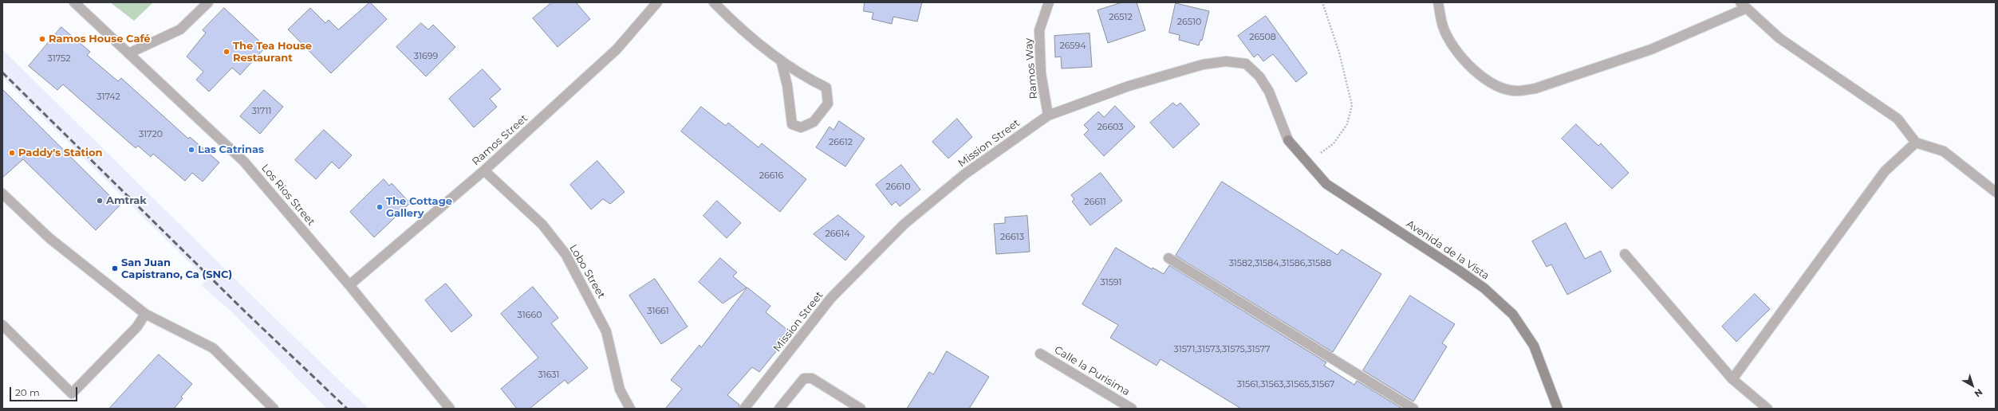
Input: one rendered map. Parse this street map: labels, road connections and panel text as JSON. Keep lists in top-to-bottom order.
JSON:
{
  "streets": {
    "street": [
      "Ramos Way",
      "Ramos Street",
      "Mission Street",
      "Los Rios Street",
      "Avenida de la Vista",
      "Lobo Street",
      "Calle la Purisima"
    ]
  },
  "crossings": [
    ["Ramos Way", "Mission Street"],
    ["Ramos Street", "Los Rios Street"],
    ["Ramos Street", "Lobo Street"],
    ["Mission Street", "Avenida de la Vista"]
  ],
  "places": [
    "Ramos House Café",
    "The Tea House Restaurant",
    "Las Catrinas",
    "Paddy's Station",
    "Amtrak",
    "The Cottage Gallery",
    "San Juan Capistrano, Ca (SNC)"
  ],
  "house_numbers": [
    "26512",
    "26510",
    "26508",
    "26594",
    "31699",
    "31752",
    "31742",
    "31711",
    "26603",
    "31720",
    "26612",
    "26616",
    "26610",
    "26611",
    "26614",
    "26613",
    "31582,31584,31586,31588",
    "31591",
    "31661",
    "31660",
    "31571,31573,31575,31577",
    "31631",
    "31561,31563,31565,31567"
  ],
  "scale_bar": "20 m",
  "north": "bottom right"
}
